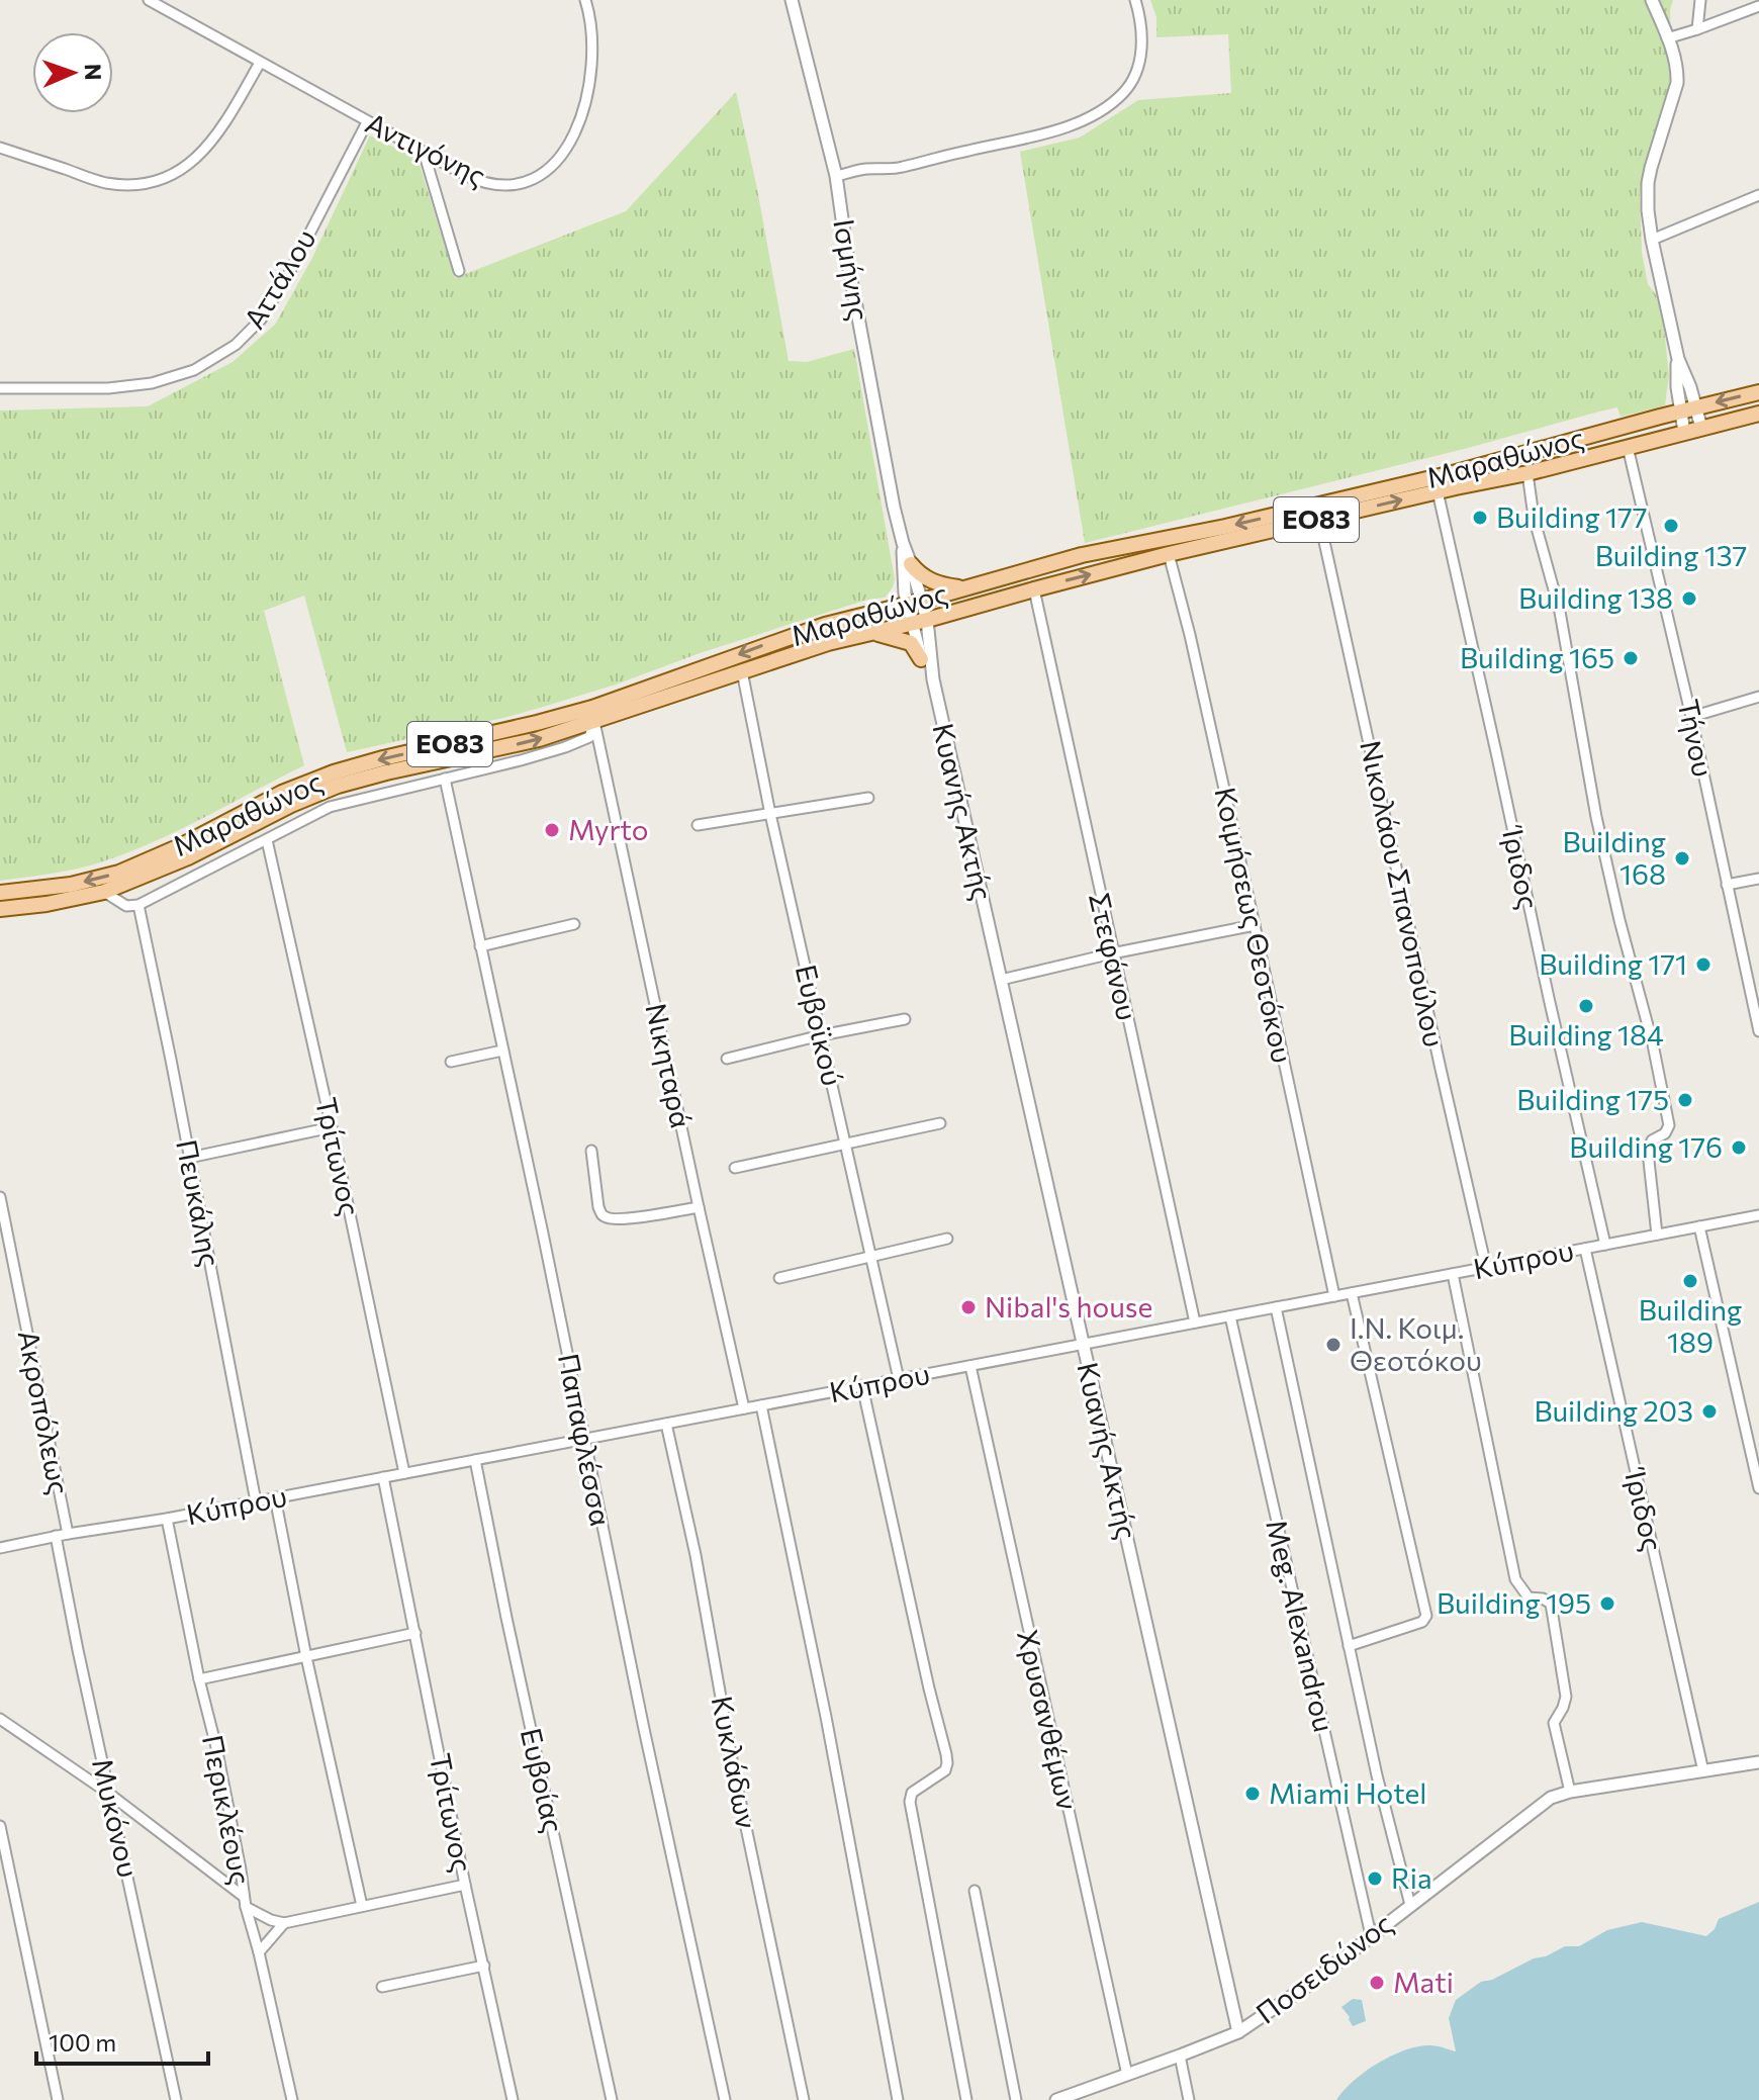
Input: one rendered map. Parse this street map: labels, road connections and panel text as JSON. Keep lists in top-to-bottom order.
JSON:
{
  "streets": {
    "main road": ["Μαραθώνος", "ΕΟ83"],
    "street": [
      "Αντιγόνης",
      "Ισμήνης",
      "Αττάλου",
      "Τήνου",
      "Κυανής Ακτής",
      "Ίριδος",
      "Νικολάου Σπανοπούλου",
      "Κοιμήσεως Θεοτόκου",
      "Στεφάνου",
      "Ευβοϊκού",
      "Νικηταρά",
      "Τρίτωνος",
      "Πευκάλης",
      "Κύπρου",
      "Ακροπόλεως",
      "Παπαφλέσσα",
      "Meg. Alexandrou",
      "Χρυσανθέμων",
      "Κυκλάδων",
      "Ευβοίας",
      "Περικλέους",
      "Μυκόνου",
      "Ποσειδώνος"
    ]
  },
  "crossings": [
    ["Αντιγόνης", "Αττάλου"],
    ["Μαραθώνος", "Τήνου"],
    ["Μαραθώνος", "Κυανής Ακτής"],
    ["Μαραθώνος", "Ίριδος"],
    ["Μαραθώνος", "Νικολάου Σπανοπούλου"],
    ["Μαραθώνος", "Κοιμήσεως Θεοτόκου"],
    ["Μαραθώνος", "Στεφάνου"],
    ["Μαραθώνος", "Ευβοϊκού"],
    ["Μαραθώνος", "Νικηταρά"],
    ["Κυανής Ακτής", "Κύπρου"],
    ["Κυανής Ακτής", "Ποσειδώνος"],
    ["Ίριδος", "Κύπρου"],
    ["Ίριδος", "Ποσειδώνος"],
    ["Νικολάου Σπανοπούλου", "Κύπρου"],
    ["Κοιμήσεως Θεοτόκου", "Κύπρου"],
    ["Στεφάνου", "Κύπρου"],
    ["Ευβοϊκού", "Κύπρου"],
    ["Νικηταρά", "Κύπρου"],
    ["Τρίτωνος", "Κύπρου"],
    ["Πευκάλης", "Κύπρου"],
    ["Κύπρου", "Ακροπόλεως"],
    ["Κύπρου", "Παπαφλέσσα"],
    ["Κύπρου", "Meg. Alexandrou"],
    ["Κύπρου", "Χρυσανθέμων"],
    ["Κύπρου", "Κυκλάδων"],
    ["Κύπρου", "Ευβοίας"],
    ["Κύπρου", "Περικλέους"],
    ["Κύπρου", "Μυκόνου"],
    ["Meg. Alexandrou", "Ποσειδώνος"],
    ["Χρυσανθέμων", "Ποσειδώνος"]
  ],
  "places": [
    "Building 177",
    "Building 137",
    "Building 138",
    "Building 165",
    "Myrto",
    "Building 168",
    "Building 171",
    "Building 184",
    "Building 175",
    "Building 176",
    "Building 189",
    "Nibal's house",
    "Ι.Ν. Κοιμ. Θεοτόκου",
    "Building 203",
    "Building 195",
    "Miami Hotel",
    "Ria",
    "Mati"
  ],
  "scale_bar": "100 m",
  "north": "right"
}
